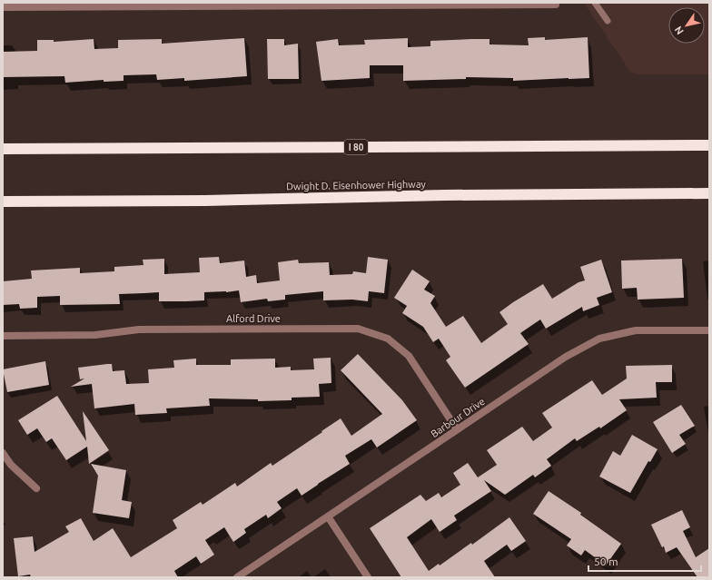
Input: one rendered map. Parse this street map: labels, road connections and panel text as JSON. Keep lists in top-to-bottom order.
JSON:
{
  "streets": {
    "highway": ["I 80", "Dwight D. Eisenhower Highway"],
    "street": ["Alford Drive", "Barbour Drive"]
  },
  "crossings": [
    ["Alford Drive", "Barbour Drive"]
  ],
  "scale_bar": "50 m",
  "north": "bottom left"
}
